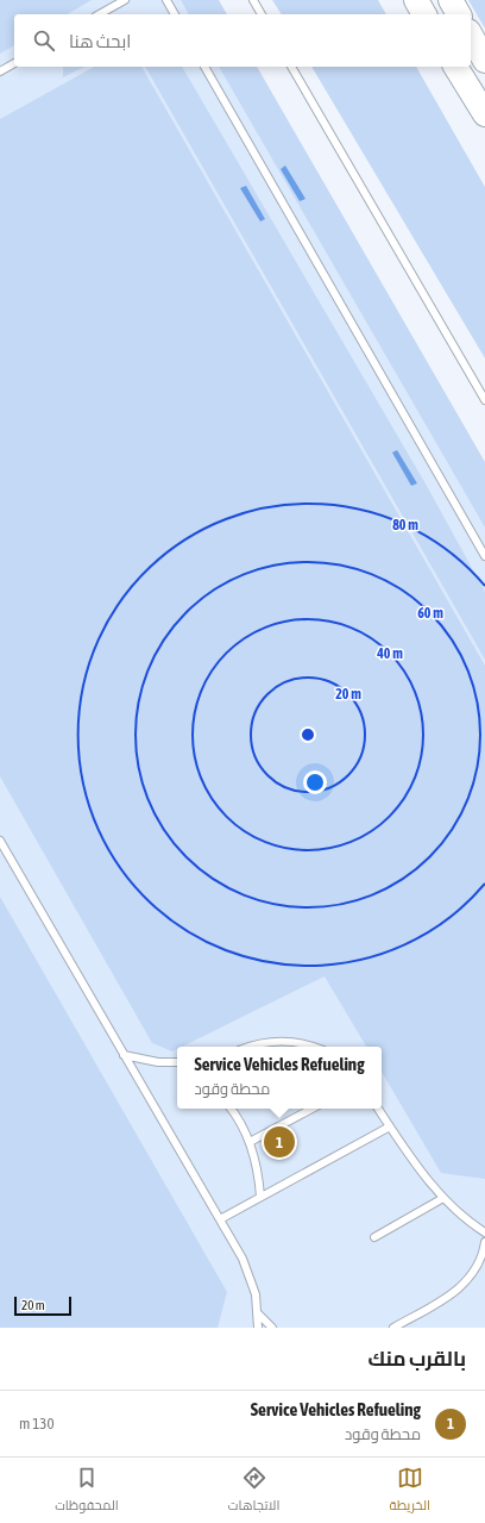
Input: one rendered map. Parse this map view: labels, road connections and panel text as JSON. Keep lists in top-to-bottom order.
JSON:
{
  "scale_bar": "20 m",
  "page": {
    "search": "ابحث هنا",
    "popup": ["Service Vehicles Refueling", "محطة وقود"],
    "pins": "1",
    "scale": "20 m",
    "heading": "بالقرب منك",
    "list": [
      {
        "mark": "1",
        "name": "Service Vehicles Refueling",
        "note": "محطة وقود",
        "value": "130 m"
      }
    ],
    "nav": ["الخريطة", "الاتجاهات", "المحفوظات"]
  },
  "rings": [
    "80 m",
    "60 m",
    "40 m",
    "20 m"
  ]
}
